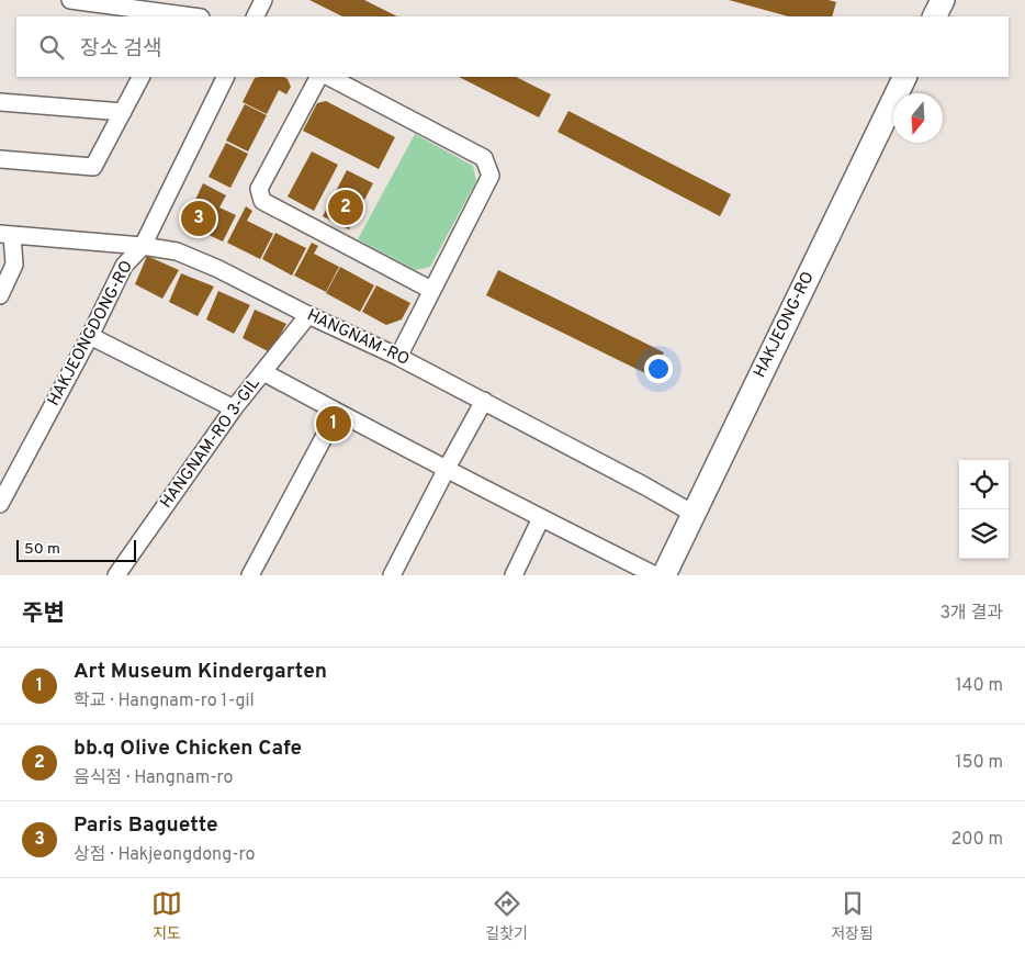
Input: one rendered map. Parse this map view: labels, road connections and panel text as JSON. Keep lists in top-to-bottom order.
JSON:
{
  "streets": {
    "main road": ["HAKJEONG-RO"],
    "street": ["HAKJEONGDONG-RO", "HANGNAM-RO", "HANGNAM-RO 3-GIL"]
  },
  "crossings": [
    ["HAKJEONG-RO", "HANGNAM-RO"],
    ["HAKJEONGDONG-RO", "HANGNAM-RO"],
    ["HANGNAM-RO", "HANGNAM-RO 3-GIL"]
  ],
  "scale_bar": "50 m",
  "north": "bottom",
  "page": {
    "search": "장소 검색",
    "pins": ["2", "3", "1"],
    "scale": "50 m",
    "heading": ["주변", "3개 결과"],
    "list": [
      {
        "mark": "1",
        "name": "Art Museum Kindergarten",
        "note": "학교 · Hangnam-ro 1-gil",
        "value": "140 m"
      },
      {
        "mark": "2",
        "name": "bb.q Olive Chicken Cafe",
        "note": "음식점 · Hangnam-ro",
        "value": "150 m"
      },
      {
        "mark": "3",
        "name": "Paris Baguette",
        "note": "상점 · Hakjeongdong-ro",
        "value": "200 m"
      }
    ],
    "nav": ["지도", "길찾기", "저장됨"]
  }
}
